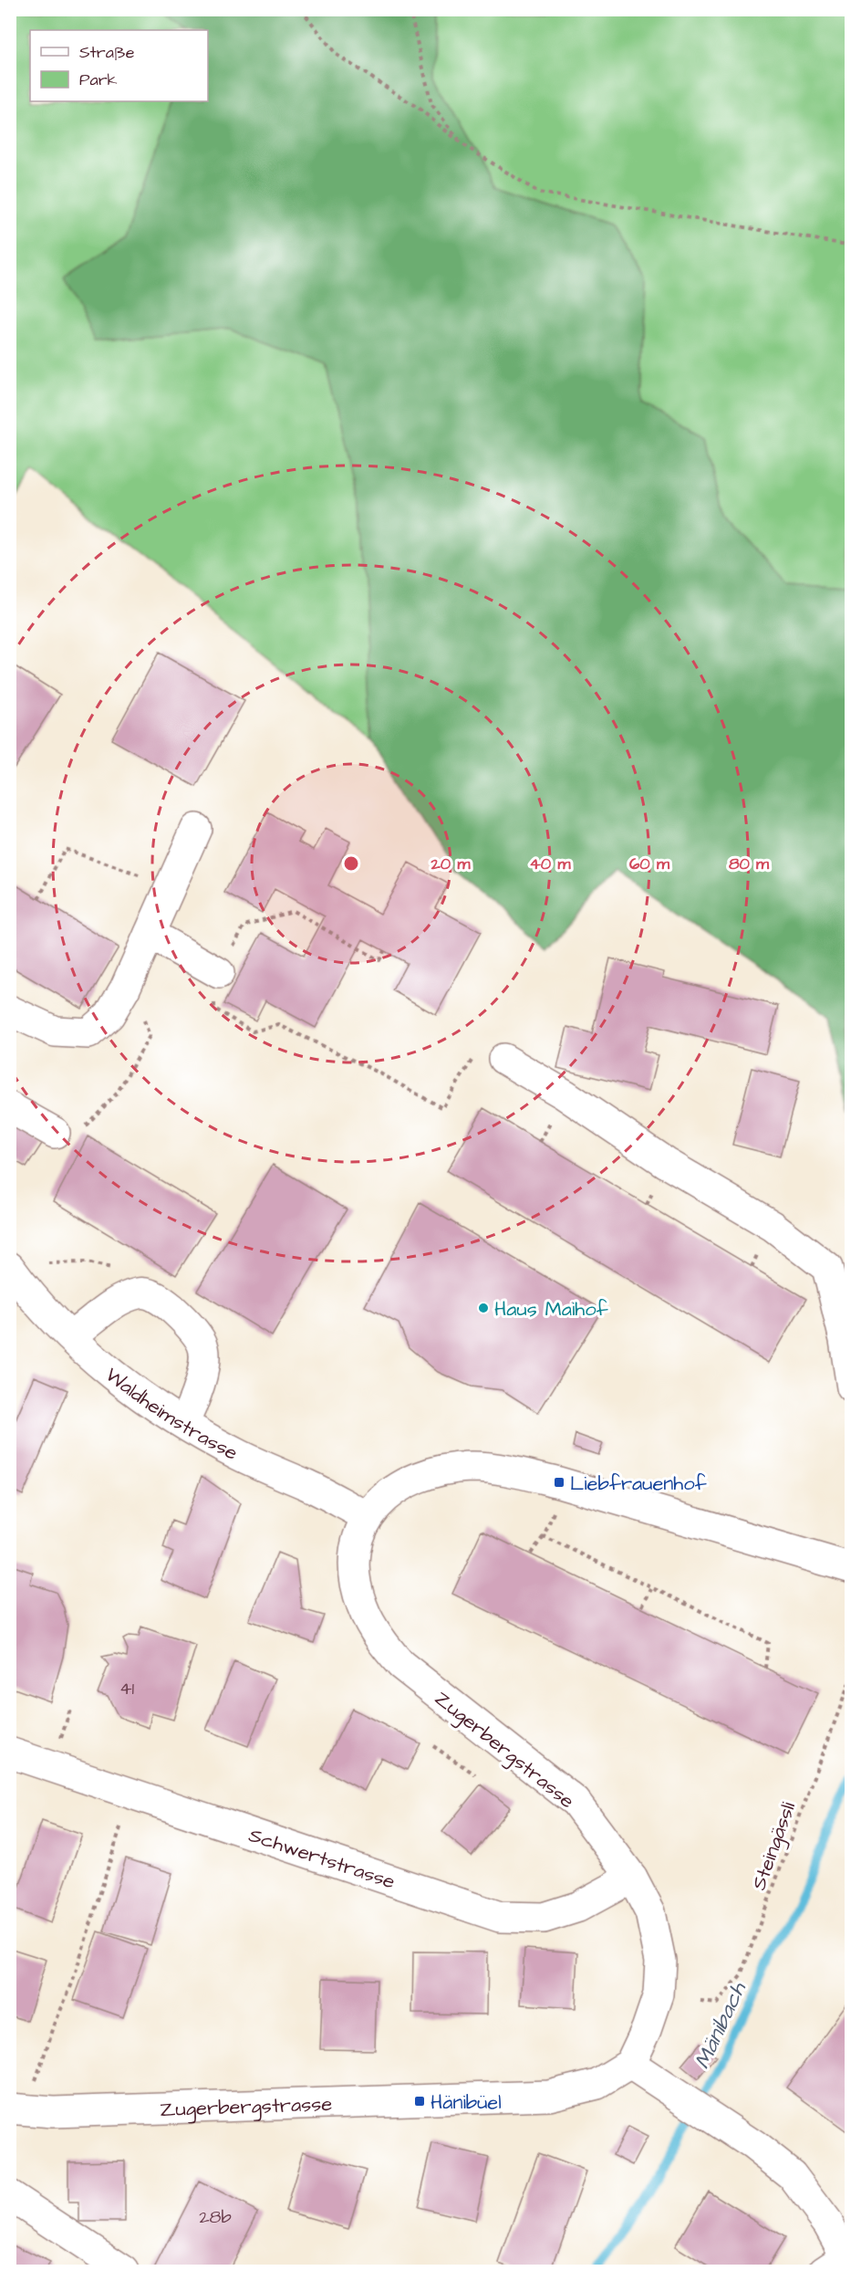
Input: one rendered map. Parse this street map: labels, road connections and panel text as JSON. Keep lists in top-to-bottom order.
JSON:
{
  "streets": {
    "street": ["Waldheimstrasse", "Zugerbergstrasse", "Schwertstrasse"],
    "path": ["Steingässli"]
  },
  "crossings": [
    ["Waldheimstrasse", "Zugerbergstrasse"],
    ["Zugerbergstrasse", "Schwertstrasse"]
  ],
  "water": ["Mänibach"],
  "places": {
    "other": ["Haus Maihof"],
    "transit": ["Liebfrauenhof", "Hänibüel"]
  },
  "house_numbers": ["41", "28b"],
  "legend": ["Straße", "Park"],
  "rings": [
    "20 m",
    "40 m",
    "60 m",
    "80 m"
  ]
}
